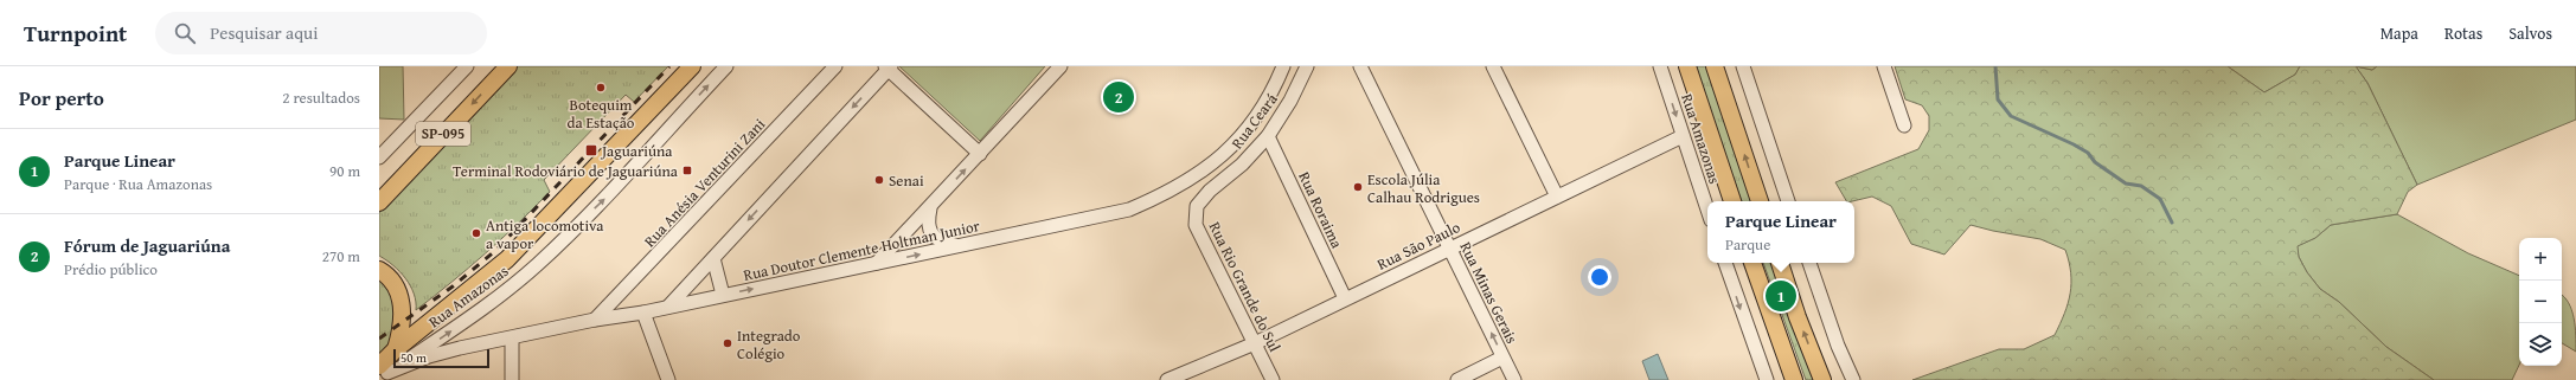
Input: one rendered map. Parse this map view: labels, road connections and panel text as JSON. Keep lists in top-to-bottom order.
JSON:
{
  "streets": {
    "main road": ["SP-095"],
    "street": [
      "Rua Ceará",
      "Rua Amazonas",
      "Rua Anésia Venturini Zani",
      "Rua Roraima",
      "Rua São Paulo",
      "Rua Doutor Clemente Holtman Junior",
      "Rua Rio Grande do Sul",
      "Rua Minas Gerais"
    ]
  },
  "crossings": [
    ["Rua Ceará", "Rua Roraima"],
    ["Rua Ceará", "Rua Rio Grande do Sul"],
    ["Rua Amazonas", "Rua São Paulo"],
    ["Rua Amazonas", "Rua Doutor Clemente Holtman Junior"],
    ["Rua Anésia Venturini Zani", "Rua Doutor Clemente Holtman Junior"],
    ["Rua Roraima", "Rua São Paulo"],
    ["Rua São Paulo", "Rua Rio Grande do Sul"],
    ["Rua São Paulo", "Rua Minas Gerais"]
  ],
  "one_way": ["Rua Amazonas"],
  "places": {
    "other": [
      "Botequim da Estação",
      "Senai",
      "Escola Júlia Calhau Rodrigues",
      "Antiga locomotiva a vapor",
      "Integrado Colégio"
    ],
    "transit": ["Jaguariúna", "Terminal Rodoviário de Jaguariúna"]
  },
  "scale_bar": "50 m",
  "page": {
    "header": "Turnpoint",
    "search": "Pesquisar aqui",
    "nav": ["Mapa", "Rotas", "Salvos"],
    "heading": ["Por perto", "2 resultados"],
    "pins": ["2", "1"],
    "list": [
      {
        "mark": "1",
        "name": "Parque Linear",
        "note": "Parque · Rua Amazonas",
        "value": "90 m"
      },
      {
        "mark": "2",
        "name": "Fórum de Jaguariúna",
        "note": "Prédio público",
        "value": "270 m"
      }
    ],
    "popup": ["Parque Linear", "Parque"],
    "map_buttons": ["+", "−"],
    "scale": "50 m"
  }
}
